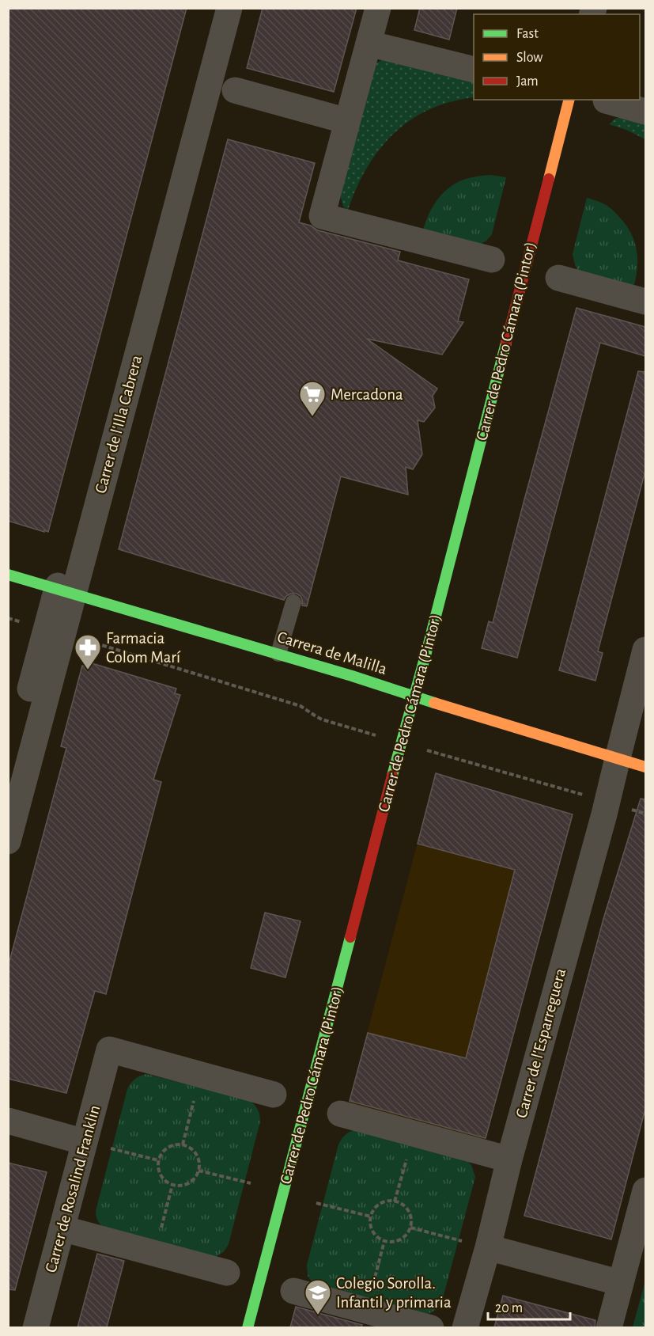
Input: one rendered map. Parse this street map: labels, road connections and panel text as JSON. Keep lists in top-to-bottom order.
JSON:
{
  "streets": {
    "street": [
      "Carrer de Pedro Cámara (Pintor)",
      "Carrer de l'Illa Cabrera",
      "Carrera de Malilla",
      "Carrer de l'Esparreguera",
      "Carrer de Rosalind Franklin"
    ]
  },
  "crossings": [
    ["Carrer de Pedro Cámara (Pintor)", "Carrera de Malilla"],
    ["Carrer de l'Illa Cabrera", "Carrera de Malilla"],
    ["Carrera de Malilla", "Carrer de l'Esparreguera"]
  ],
  "places": {
    "supermarket": ["Mercadona"],
    "pharmacy": ["Farmacia Colom Marí"],
    "school or university": ["Colegio Sorolla. Infantil y primaria"]
  },
  "legend": ["Fast", "Slow", "Jam"],
  "scale_bar": "20 m"
}
